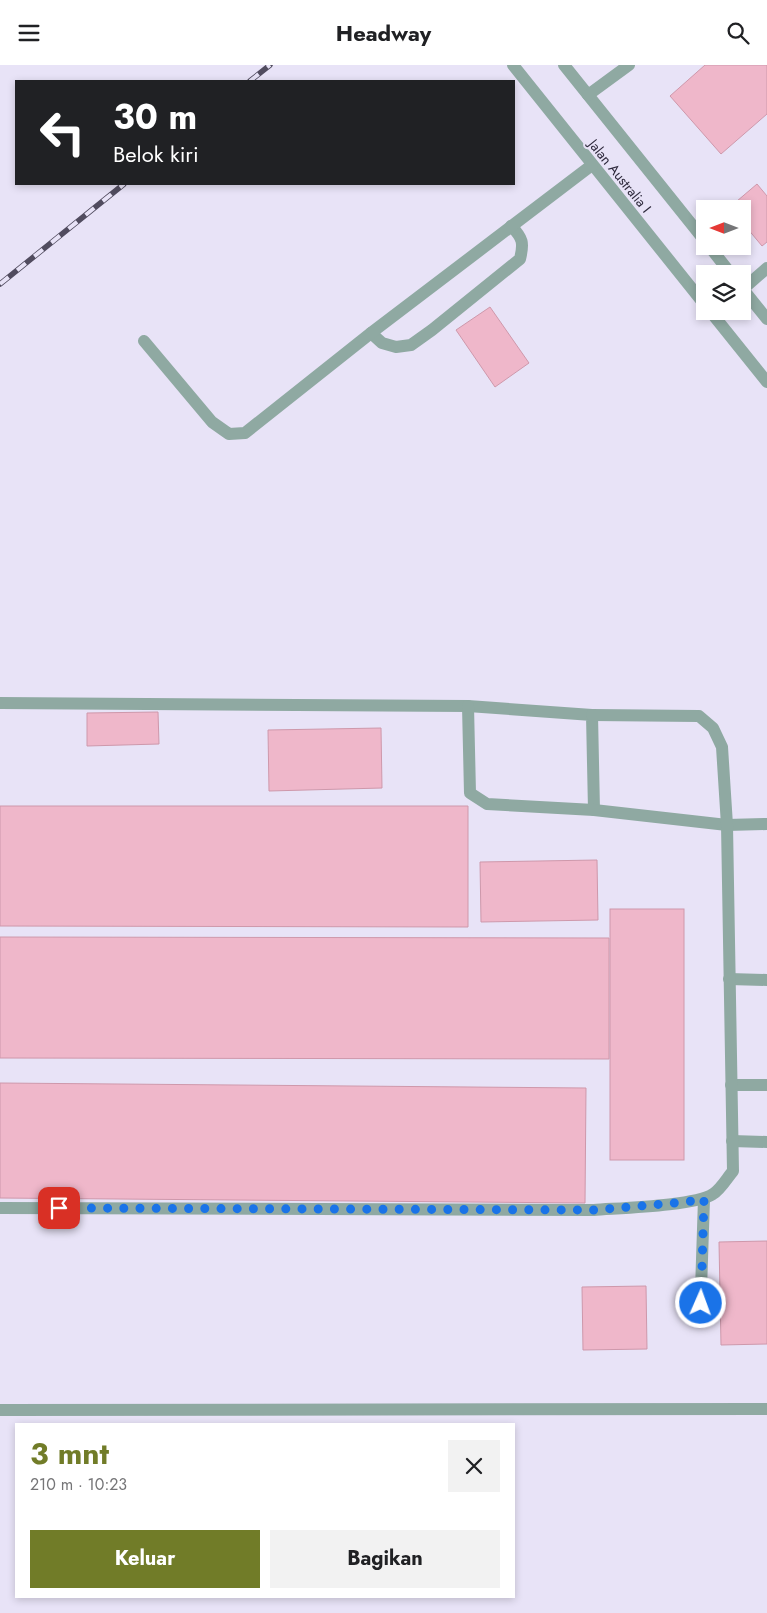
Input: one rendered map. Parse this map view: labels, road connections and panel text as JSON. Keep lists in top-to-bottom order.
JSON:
{
  "streets": {
    "lane": ["Jalan Australia I"]
  },
  "north": "left",
  "page": {
    "header": "Headway",
    "turn": ["30 m", "Belok kiri"],
    "heading": ["3 mnt", "210 m · 10:23"],
    "buttons": ["Keluar", "Bagikan"]
  }
}
